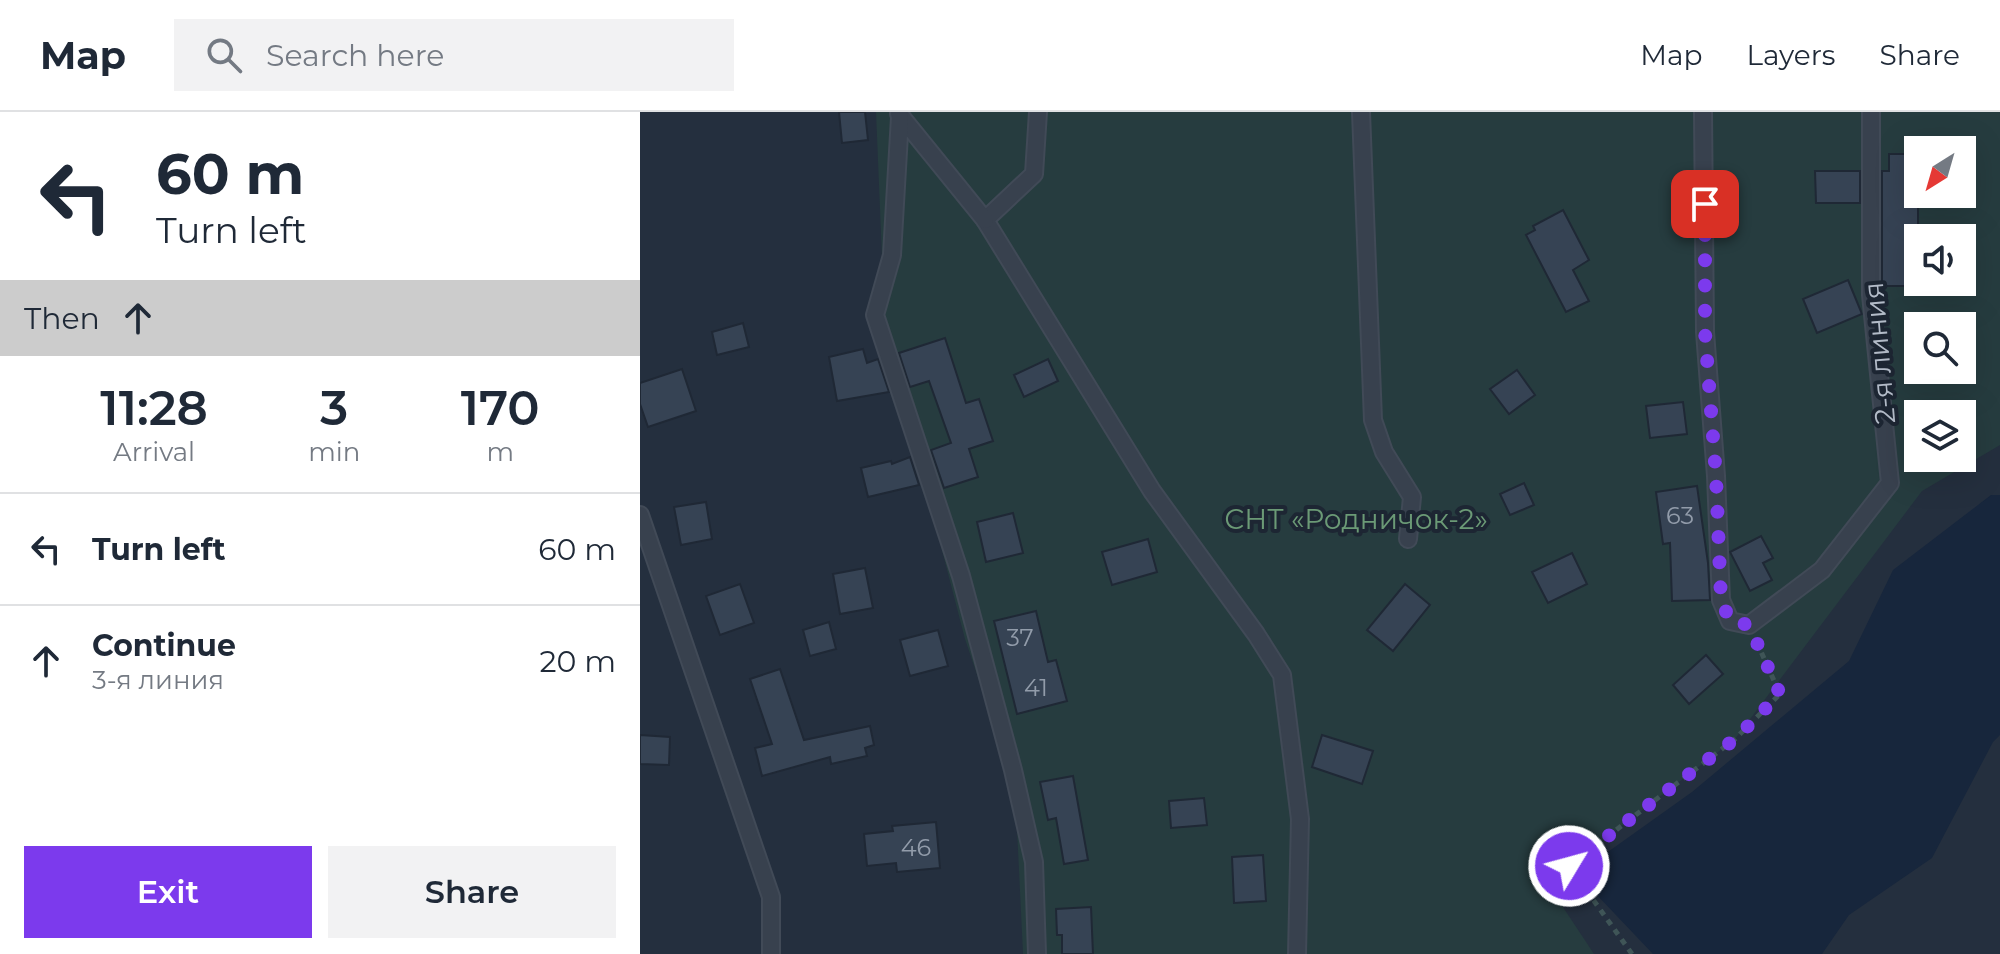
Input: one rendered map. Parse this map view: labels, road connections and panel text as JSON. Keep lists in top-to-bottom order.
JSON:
{
  "streets": {
    "lane": ["2-я линия"]
  },
  "parks": ["СНТ «Родничок-2»"],
  "house_numbers": [
    "63",
    "37",
    "41",
    "46"
  ],
  "north": "bottom left",
  "page": {
    "header": "Map",
    "search": "Search here",
    "nav": ["Map", "Layers", "Share"],
    "turn": ["60 m", "Turn left"],
    "then": "Then",
    "eta": [
      "11:28",
      "Arrival",
      "3",
      "min",
      "170",
      "m"
    ],
    "list": [
      {
        "name": "Turn left",
        "value": "60 m"
      },
      {
        "name": "Continue",
        "note": "3-я линия",
        "value": "20 m"
      }
    ],
    "buttons": ["Exit", "Share"]
  }
}
